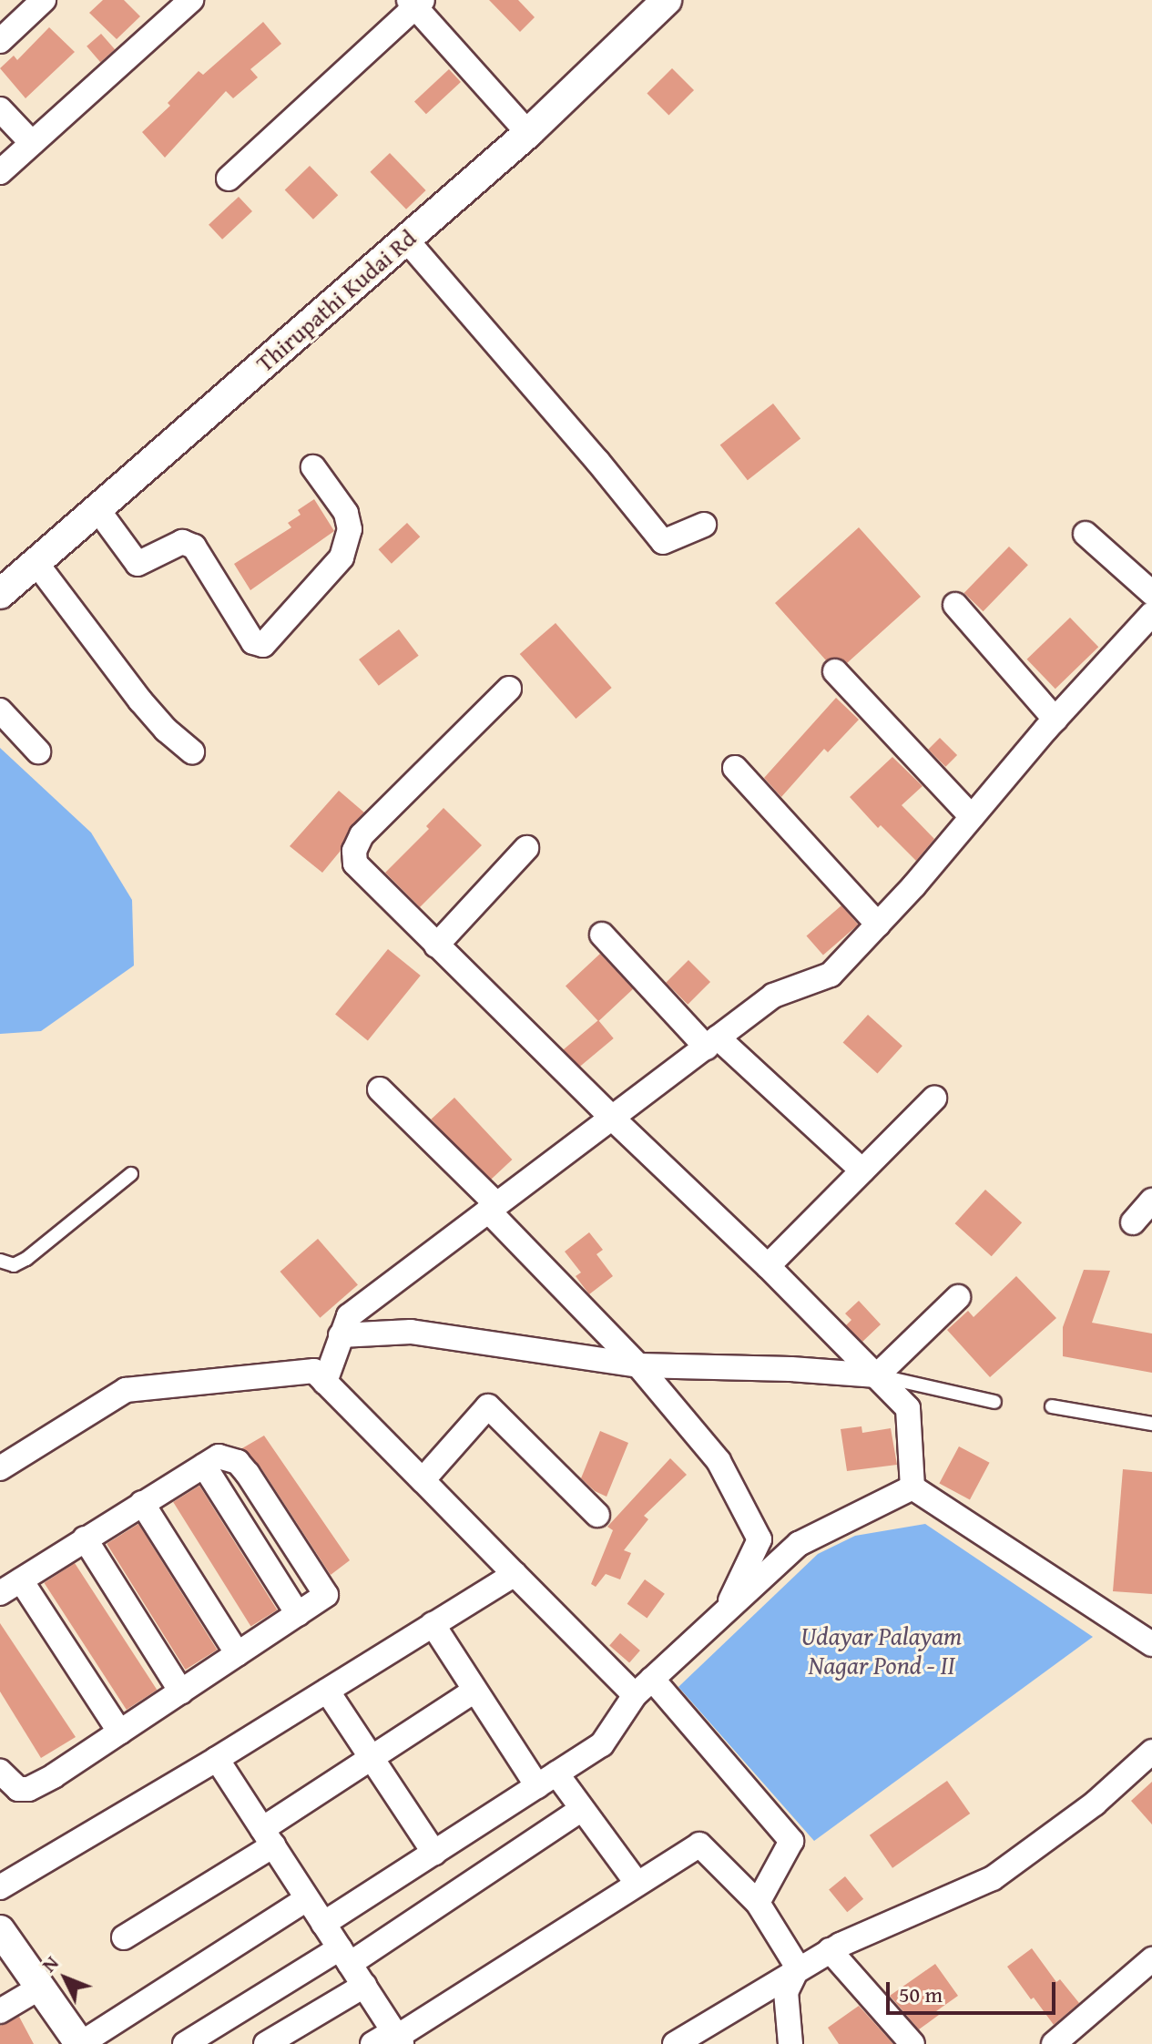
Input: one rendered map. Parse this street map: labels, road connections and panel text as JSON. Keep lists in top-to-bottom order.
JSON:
{
  "streets": {
    "street": ["Thirupathi Kudai Rd"]
  },
  "water": ["Udayar Palayam Nagar Pond - II"],
  "scale_bar": "50 m",
  "north": "top left"
}
